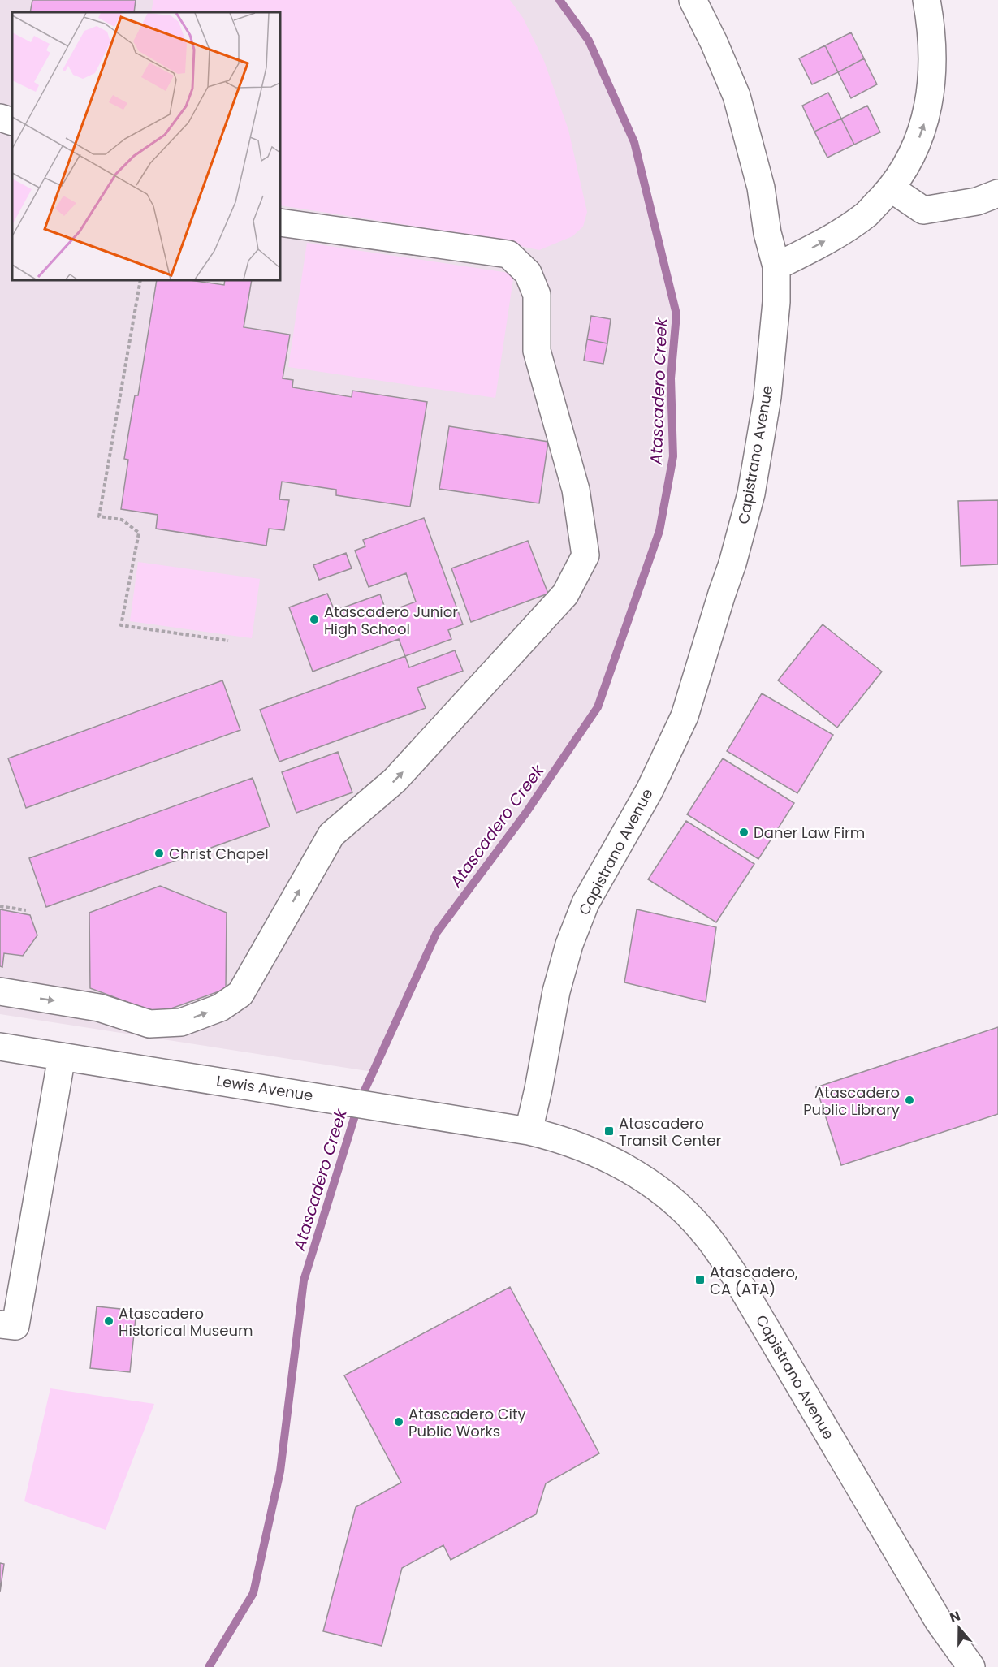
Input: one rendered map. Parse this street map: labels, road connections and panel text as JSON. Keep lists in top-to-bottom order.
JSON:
{
  "streets": {
    "street": ["Capistrano Avenue", "Lewis Avenue"]
  },
  "crossings": [
    ["Capistrano Avenue", "Lewis Avenue"]
  ],
  "water": ["Atascadero Creek"],
  "places": {
    "other": [
      "Atascadero Junior High School",
      "Daner Law Firm",
      "Christ Chapel",
      "Atascadero Public Library",
      "Atascadero Historical Museum",
      "Atascadero City Public Works"
    ],
    "transit": ["Atascadero Transit Center", "Atascadero, CA (ATA)"]
  },
  "north": "top"
}
